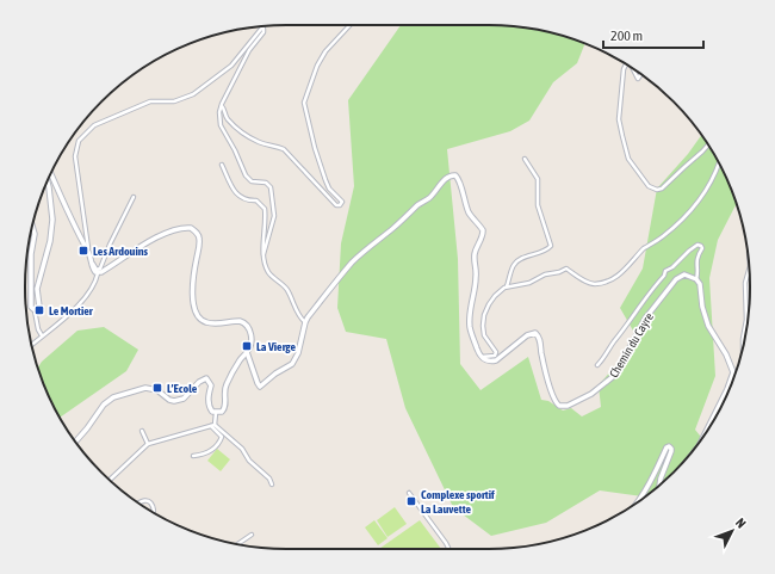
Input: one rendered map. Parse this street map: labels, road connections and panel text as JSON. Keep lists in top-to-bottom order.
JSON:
{
  "streets": {
    "street": ["Chemin du Cayre"]
  },
  "places": {
    "transit": [
      "Les Ardouins",
      "Le Mortier",
      "La Vierge",
      "L’Ecole",
      "Complexe sportif La Lauvette"
    ]
  },
  "scale_bar": "200 m",
  "north": "top right"
}
